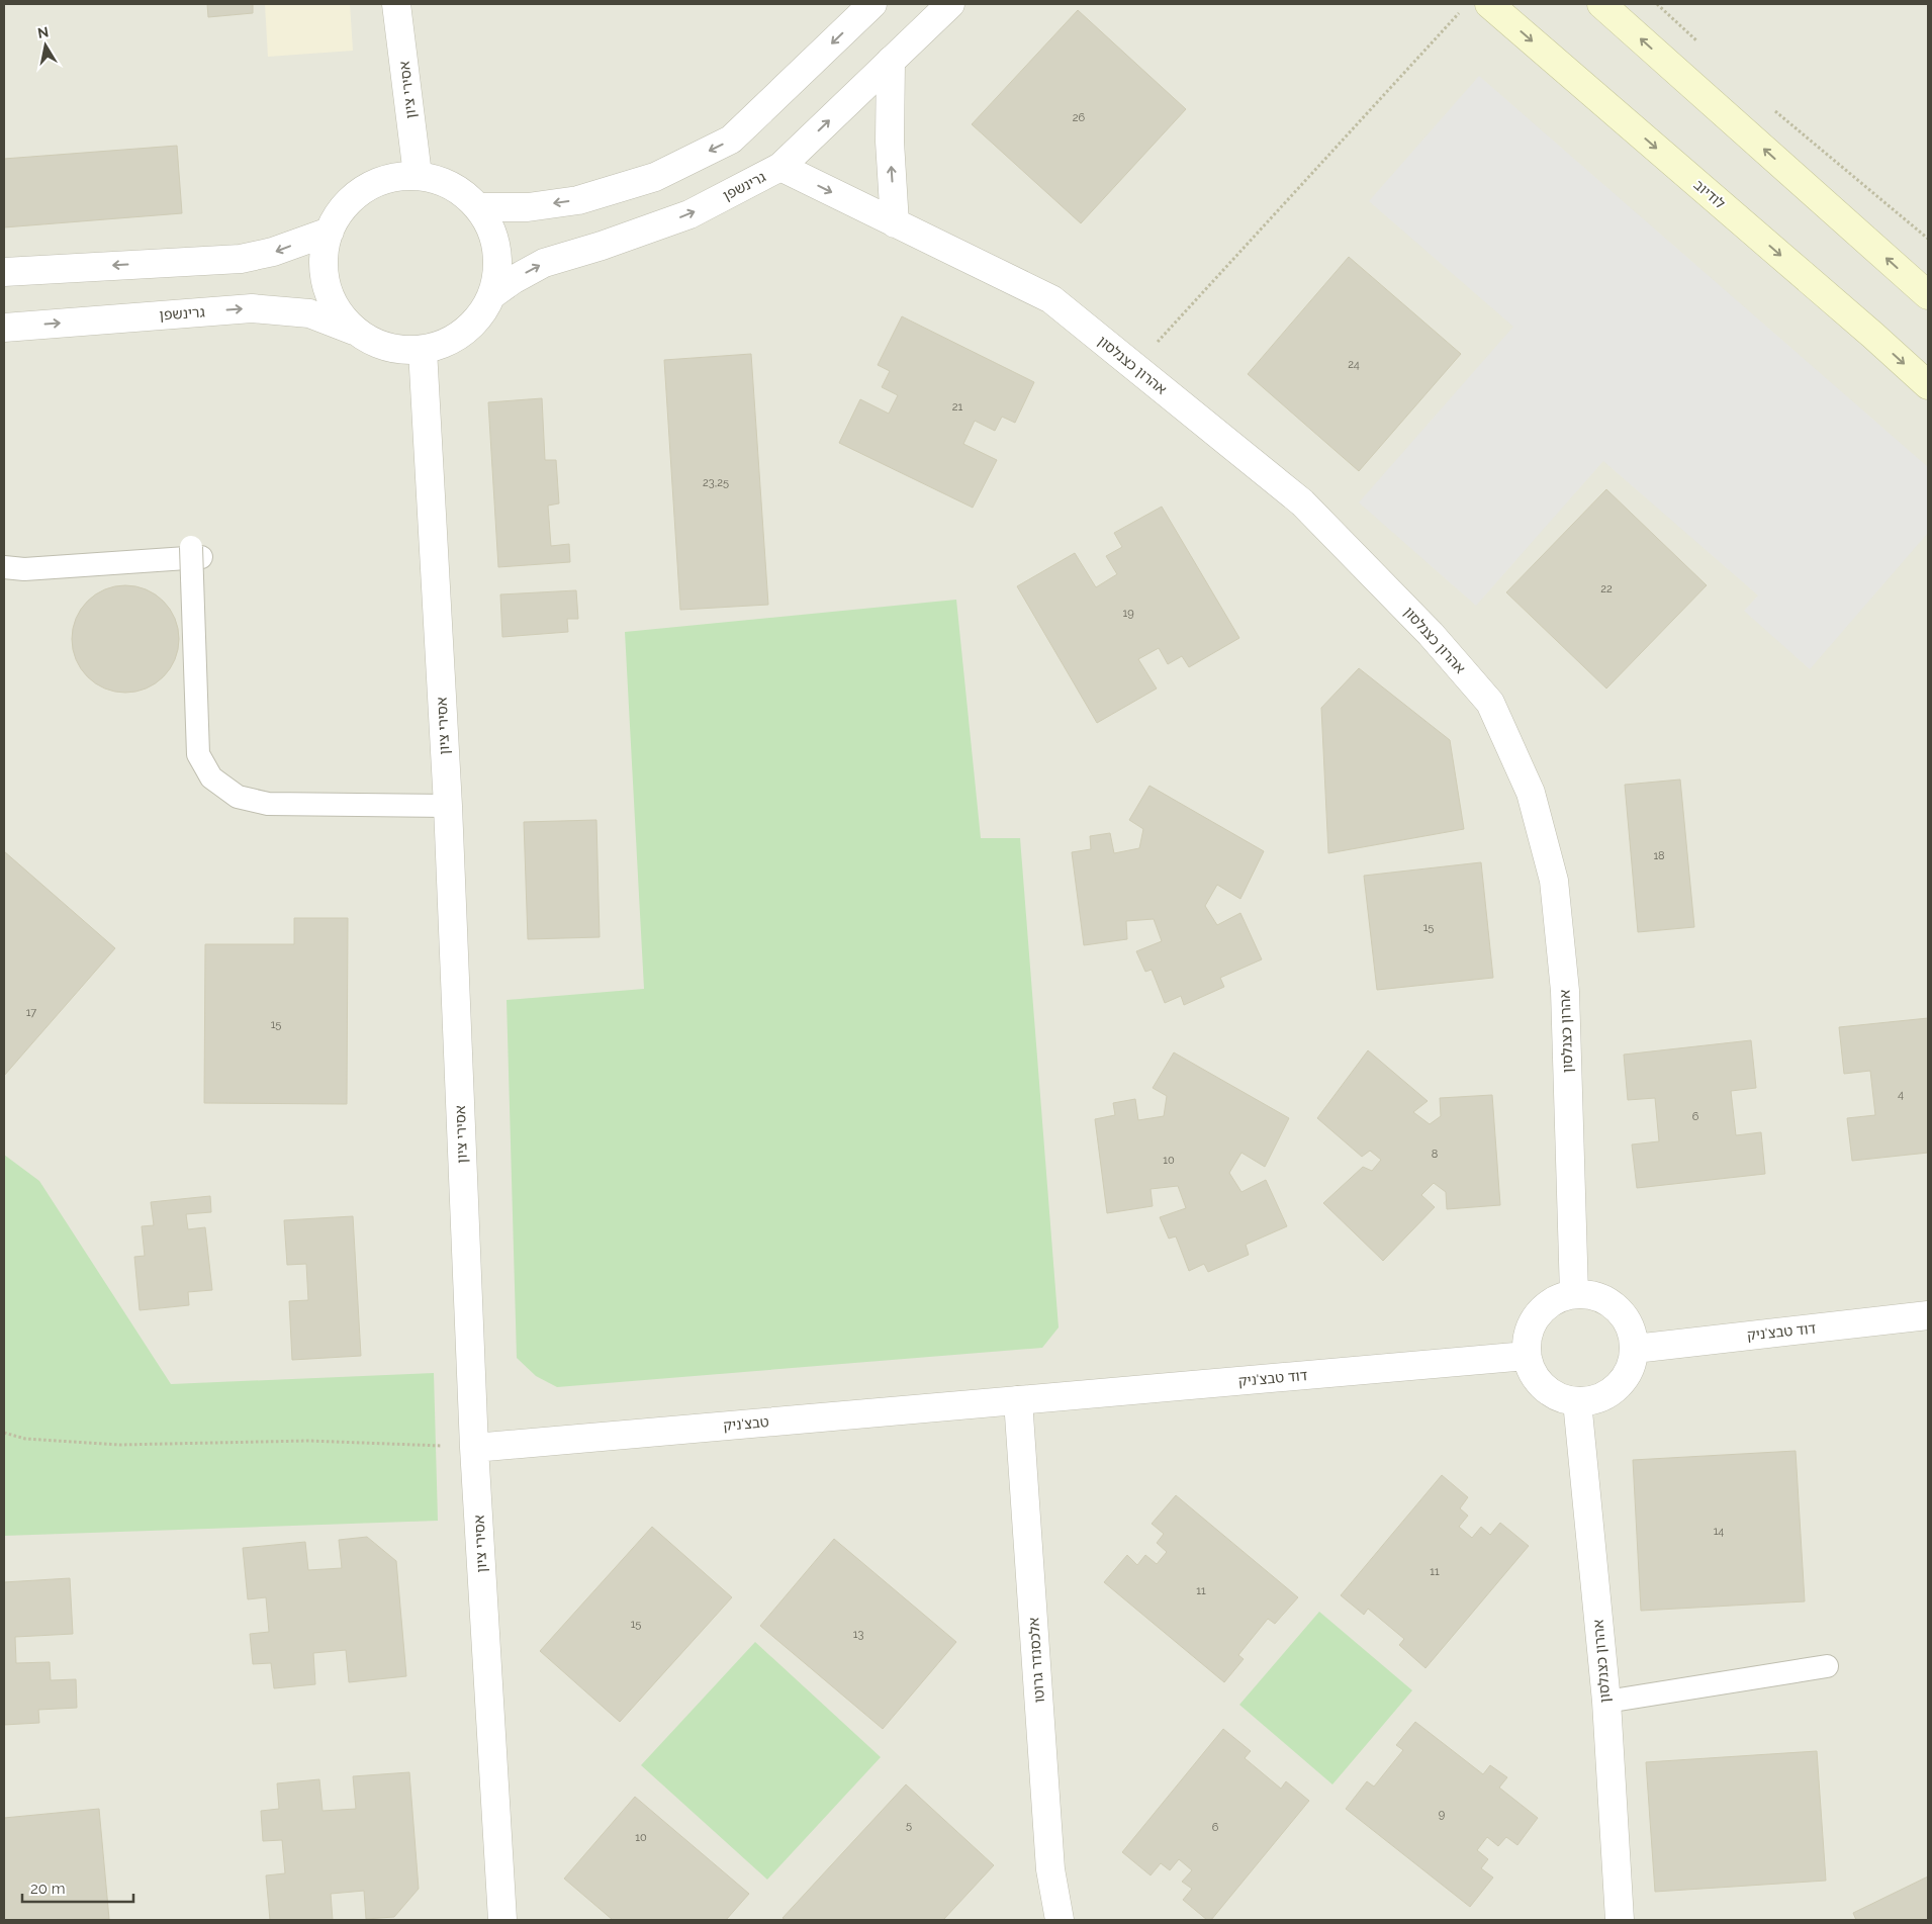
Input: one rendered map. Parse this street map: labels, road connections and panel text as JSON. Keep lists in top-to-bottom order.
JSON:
{
  "streets": {
    "main road": ["לודיוב"],
    "street": [
      "אסירי ציון",
      "גרינשפן",
      "אהרון כצנלסון",
      "דוד טבצ'ניק",
      "טבצ'ניק",
      "אלכסנדר גרוטו"
    ]
  },
  "crossings": [
    ["אסירי ציון", "גרינשפן"],
    ["אסירי ציון", "טבצ'ניק"],
    ["גרינשפן", "אהרון כצנלסון"],
    ["אהרון כצנלסון", "דוד טבצ'ניק"],
    ["דוד טבצ'ניק", "טבצ'ניק"],
    ["דוד טבצ'ניק", "אלכסנדר גרוטו"],
    ["טבצ'ניק", "אלכסנדר גרוטו"]
  ],
  "house_numbers": [
    "26",
    "24",
    "21",
    "23,25",
    "22",
    "19",
    "18",
    "15",
    "17",
    "15",
    "4",
    "6",
    "8",
    "10",
    "14",
    "11",
    "11",
    "15",
    "13",
    "9",
    "5",
    "6",
    "10"
  ],
  "scale_bar": "20 m",
  "north": "top"
}
